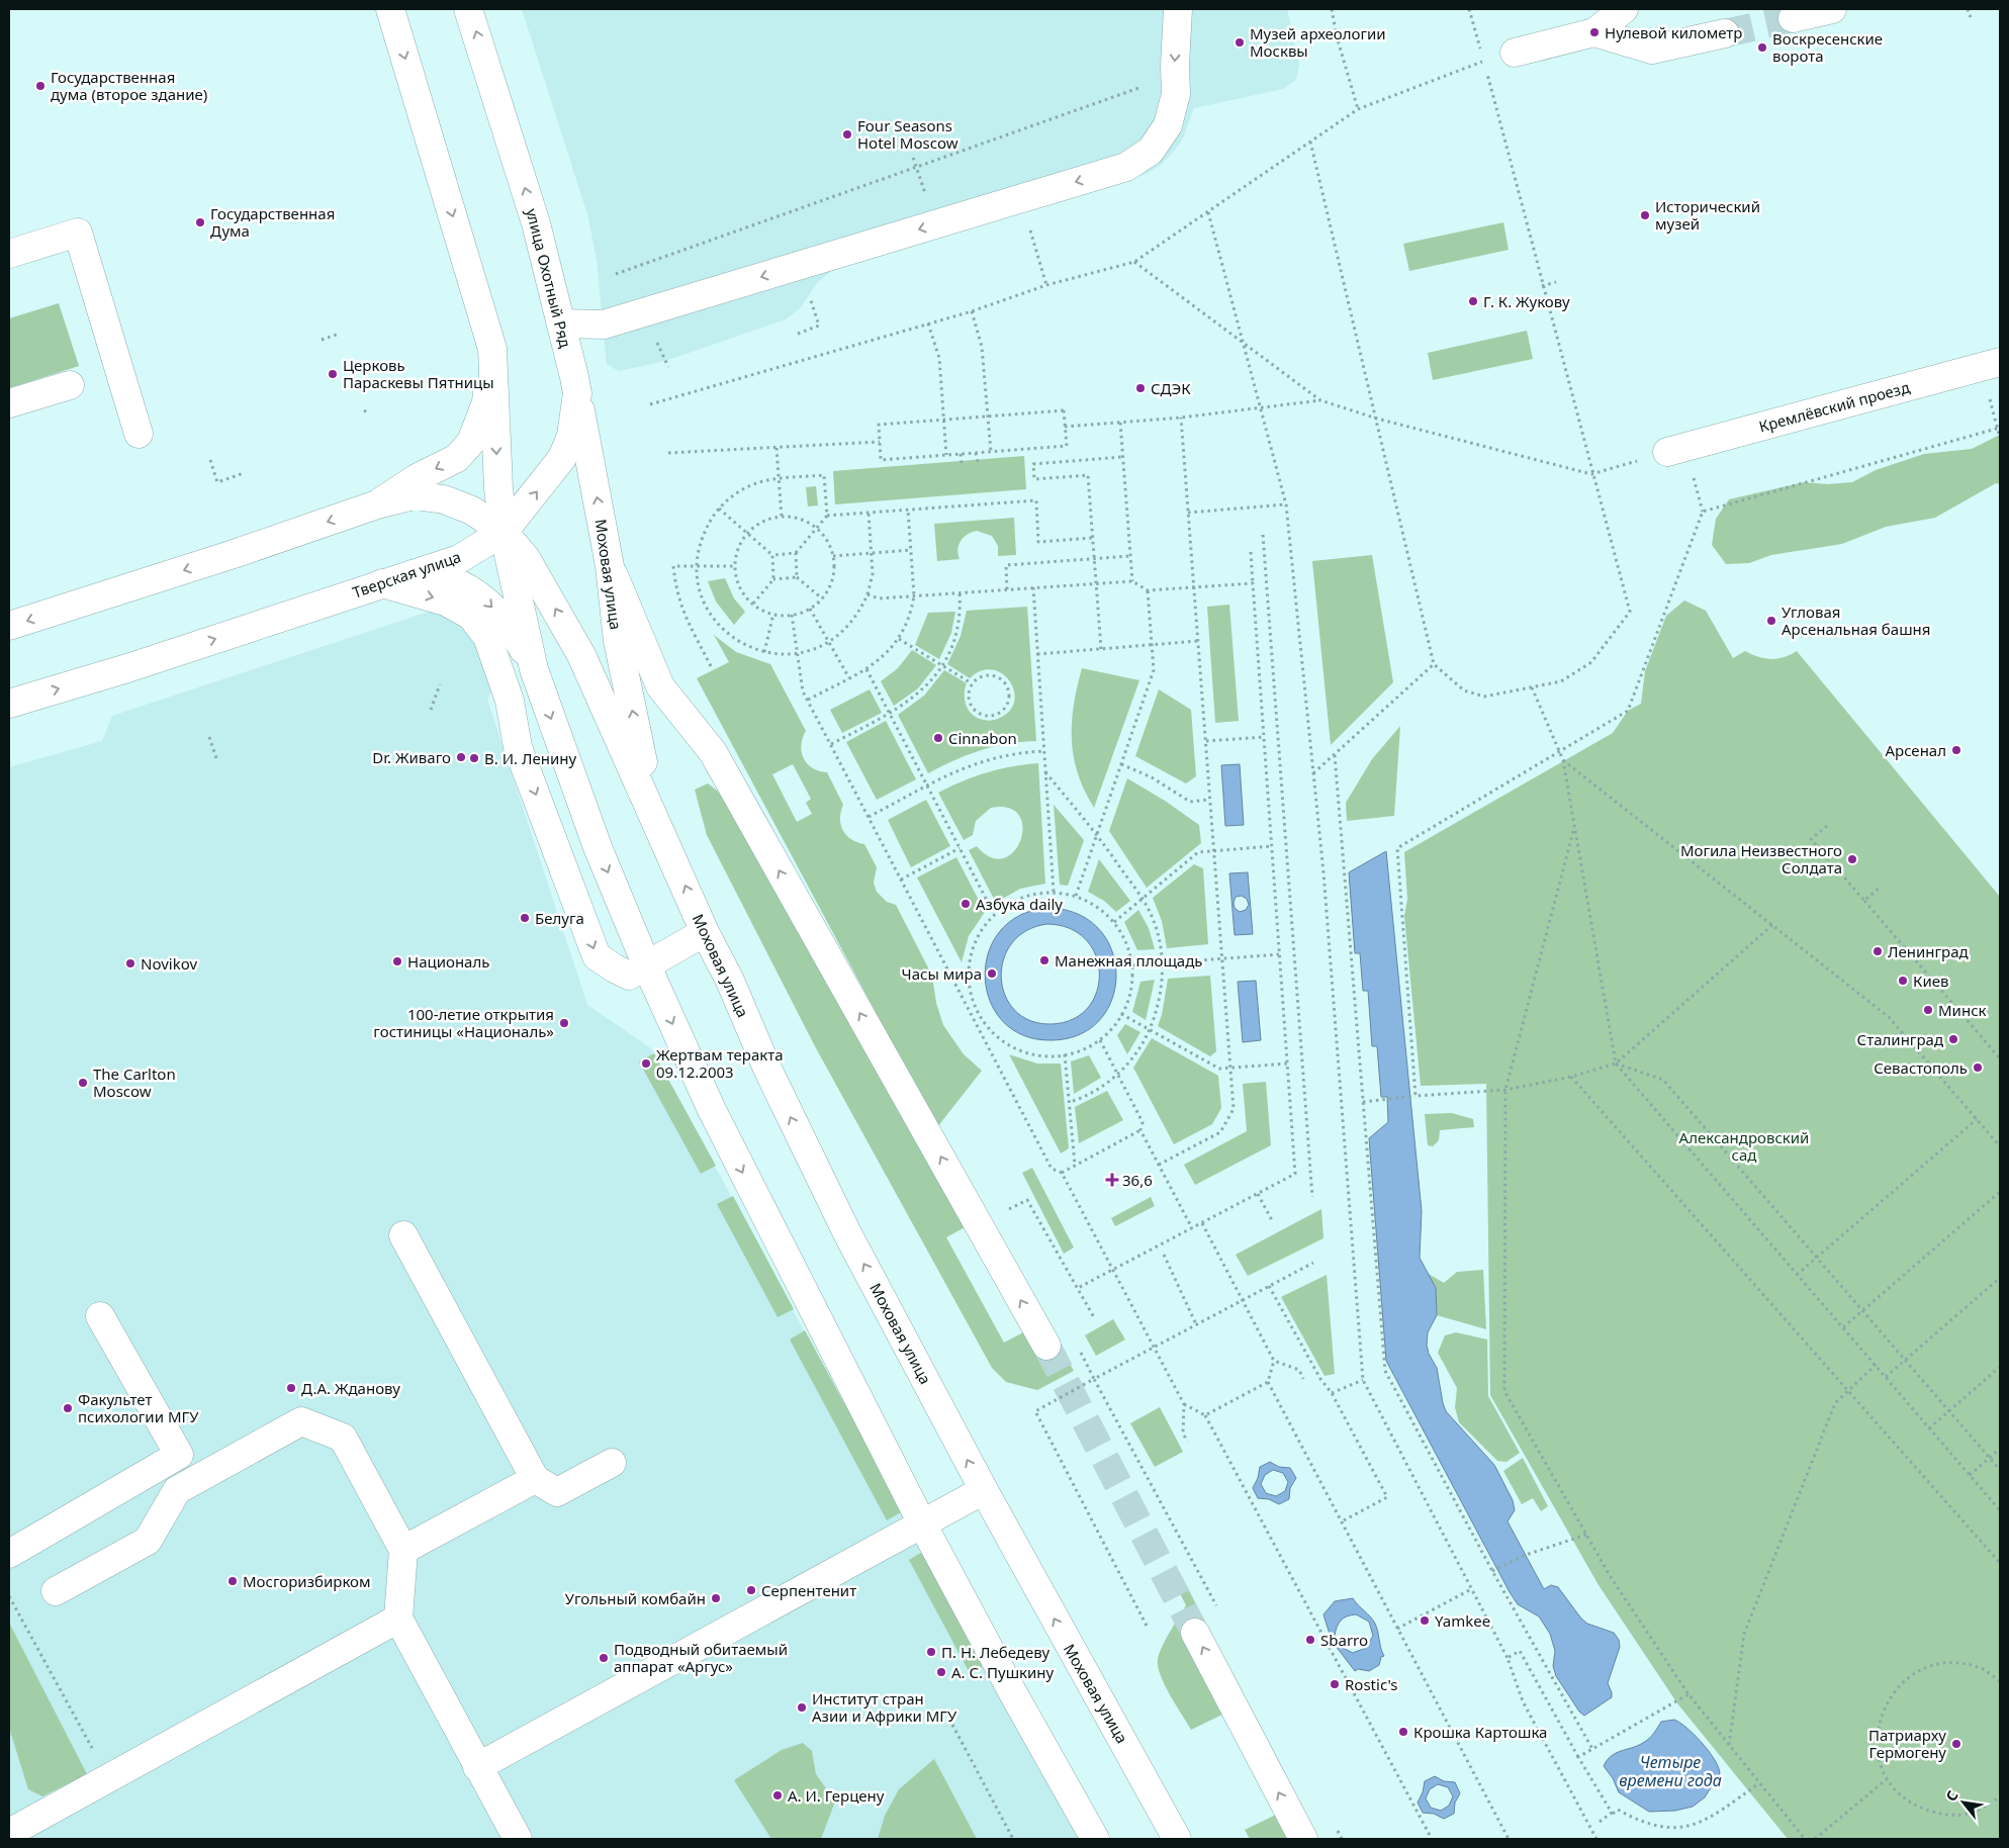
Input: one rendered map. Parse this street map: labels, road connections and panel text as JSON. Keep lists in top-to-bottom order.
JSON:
{
  "streets": {
    "main road": [
      "улица Охотный Ряд",
      "Кремлёвский проезд",
      "Тверская улица",
      "Моховая улица"
    ]
  },
  "crossings": [
    ["улица Охотный Ряд", "Тверская улица"],
    ["улица Охотный Ряд", "Моховая улица"],
    ["Тверская улица", "Моховая улица"]
  ],
  "water": ["Четыре времени года"],
  "parks": ["Александровский сад"],
  "places": {
    "other": [
      "Нулевой километр",
      "Музей археологии Москвы",
      "Воскресенские ворота",
      "Государственная дума (второе здание)",
      "Four Seasons Hotel Moscow",
      "Исторический музей",
      "Государственная Дума",
      "Г. К. Жукову",
      "Церковь Параскевы Пятницы",
      "СДЭК",
      "Угловая Арсенальная башня",
      "Cinnabon",
      "Арсенал",
      "Dr. Живаго",
      "В. И. Ленину",
      "Могила Неизвестного Солдата",
      "Азбука daily",
      "Белуга",
      "Ленинград",
      "Манежная площадь",
      "Националь",
      "Novikov",
      "Часы мира",
      "Киев",
      "Минск",
      "100-летие открытия гостиницы «Националь»",
      "Сталинград",
      "Жертвам теракта 09.12.2003",
      "Севастополь",
      "The Carlton Moscow",
      "Д.А. Жданову",
      "Факультет психологии МГУ",
      "Мосгоризбирком",
      "Серпентенит",
      "Угольный комбайн",
      "Yamkee",
      "Sbarro",
      "П. Н. Лебедеву",
      "Подводный обитаемый аппарат «Аргус»",
      "А. С. Пушкину",
      "Rostic's",
      "Институт стран Азии и Африки МГУ",
      "Крошка Картошка",
      "Патриарху Гермогену",
      "А. И. Герцену"
    ],
    "health": ["36,6"]
  },
  "north": "top left"
}
